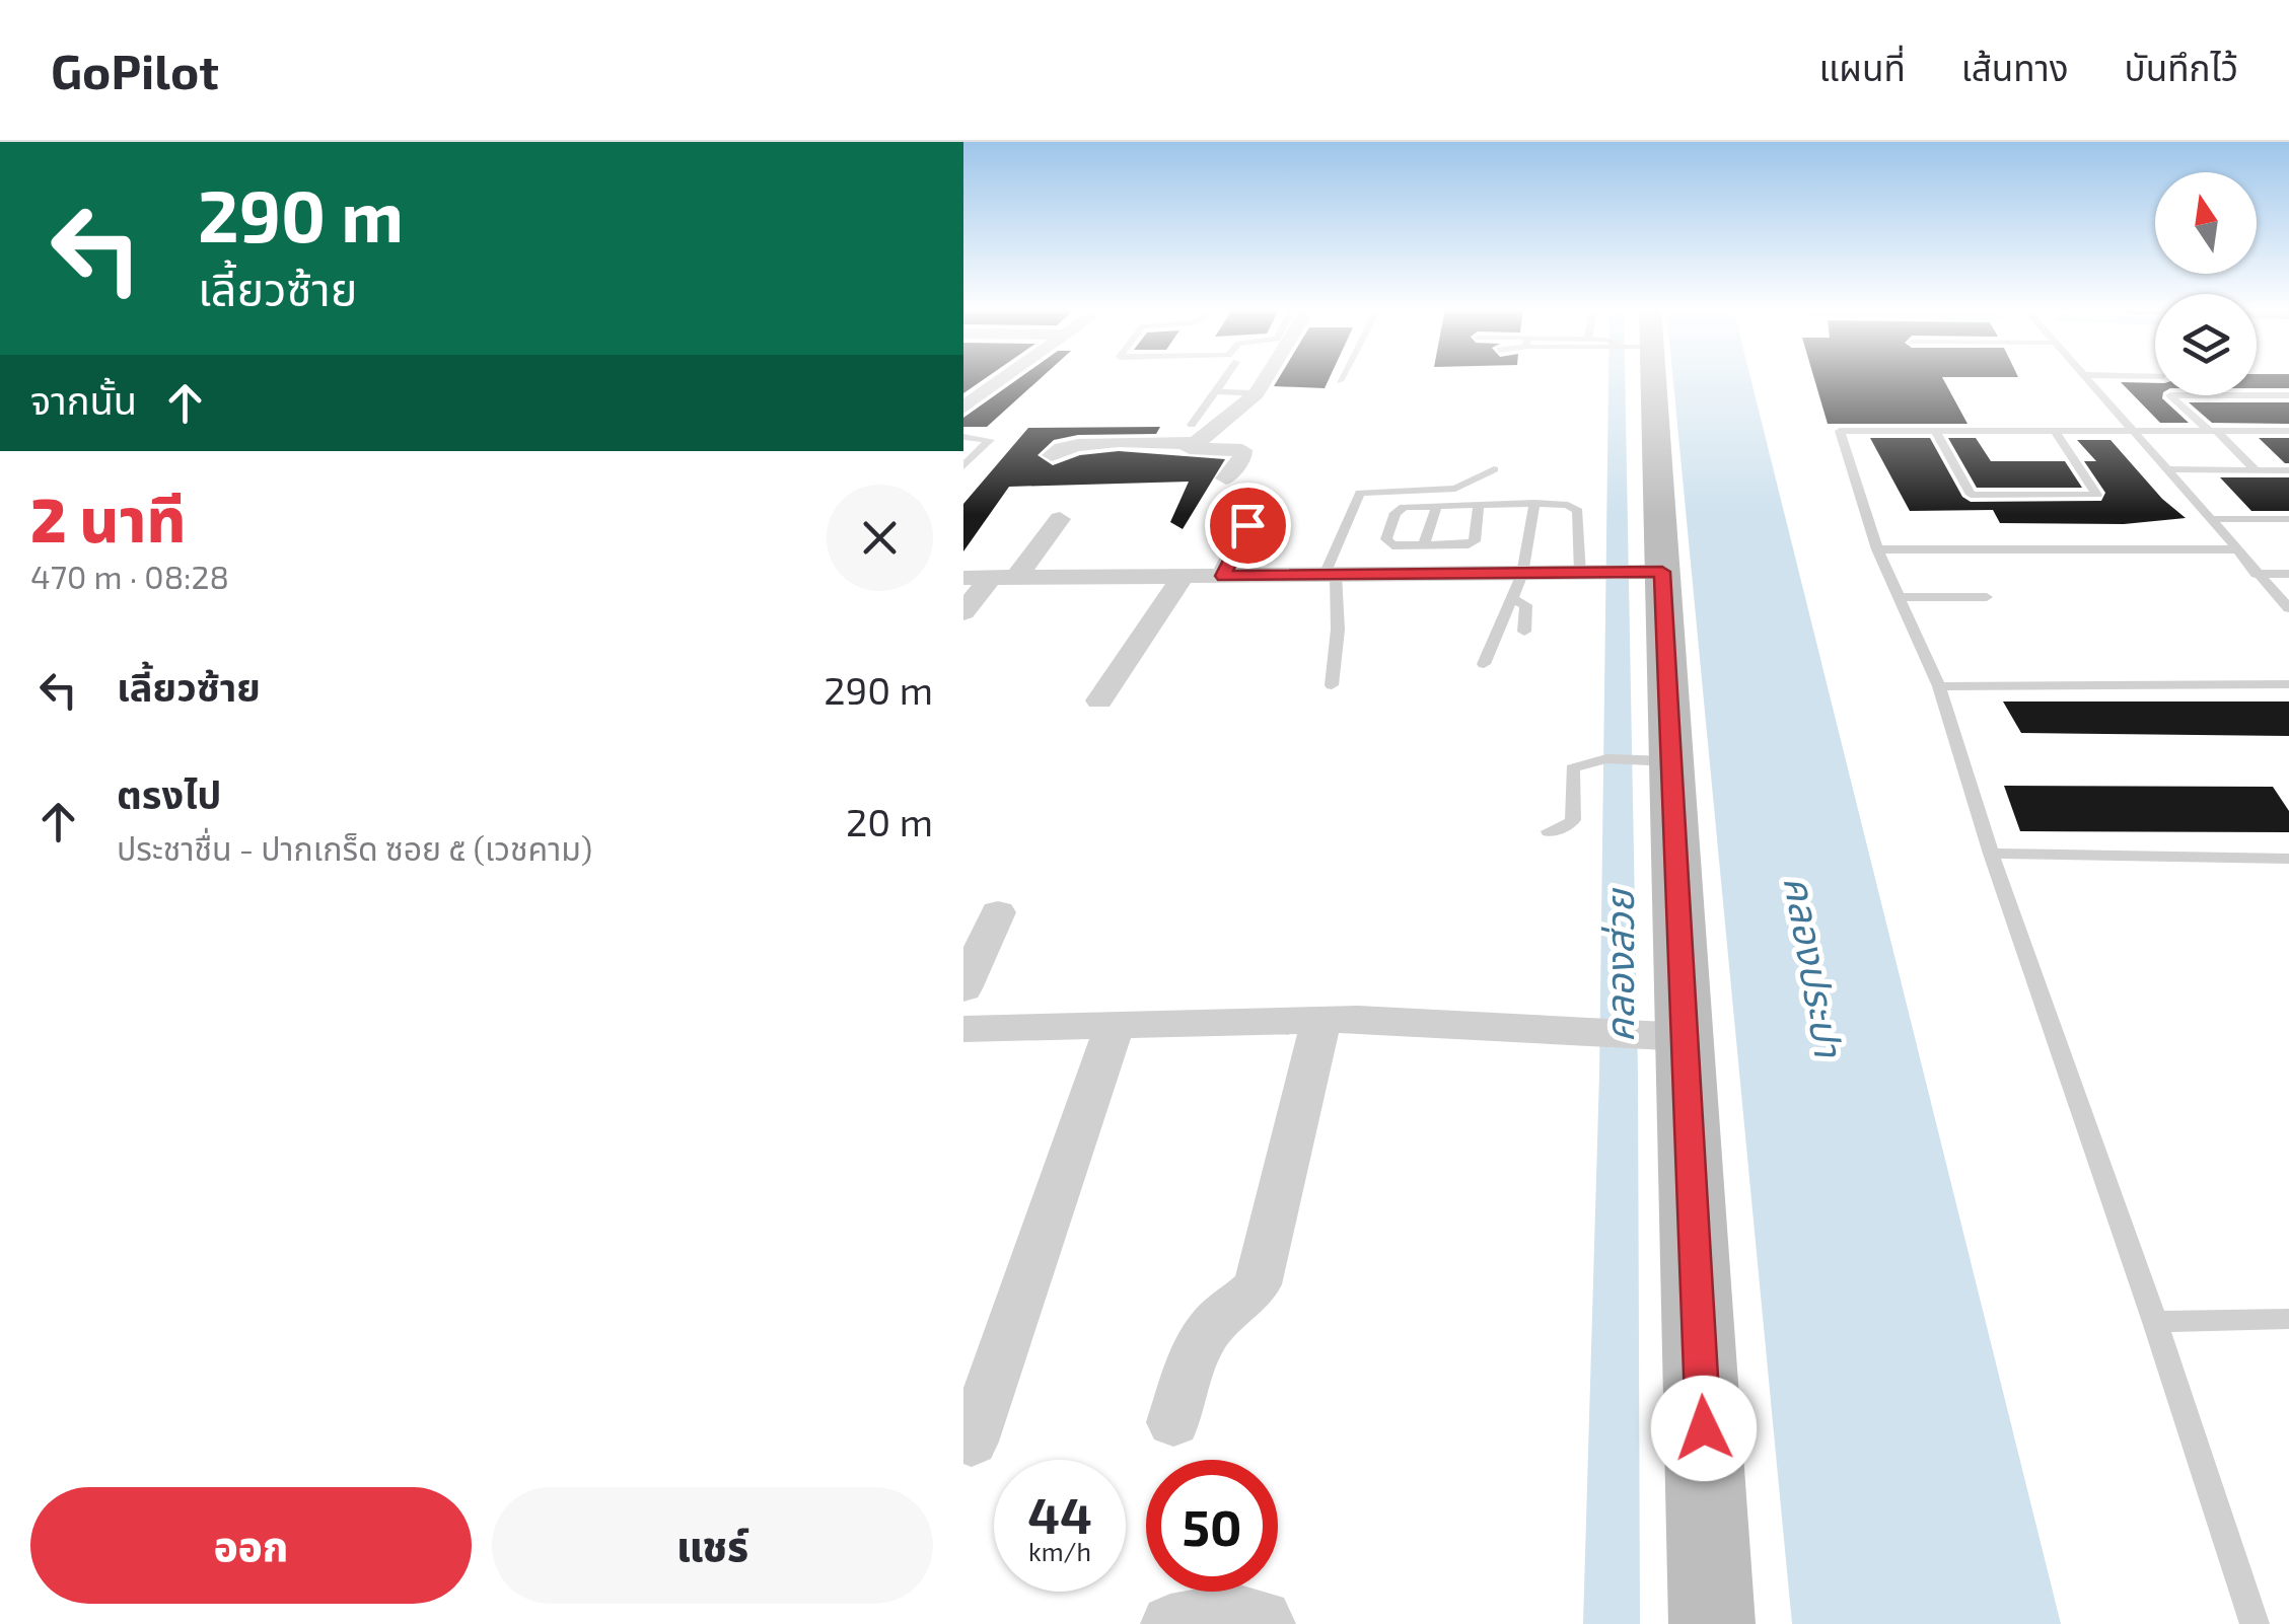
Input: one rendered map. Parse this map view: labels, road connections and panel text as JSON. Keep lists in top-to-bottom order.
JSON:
{
  "water": ["คลองส่วย", "คลองประปา"],
  "north": "top",
  "page": {
    "header": "GoPilot",
    "nav": ["แผนที่", "เส้นทาง", "บันทึกไว้"],
    "turn": ["290 m", "เลี้ยวซ้าย"],
    "then": "จากนั้น",
    "heading": ["2 นาที", "470 m · 08:28"],
    "list": [
      {
        "name": "เลี้ยวซ้าย",
        "value": "290 m"
      },
      {
        "name": "ตรงไป",
        "note": "ประชาชื่น - ปากเกร็ด ซอย ๕ (เวชคาม)",
        "value": "20 m"
      }
    ],
    "speed": "44 km/h",
    "limit": "50",
    "buttons": ["ออก", "แชร์"]
  }
}
